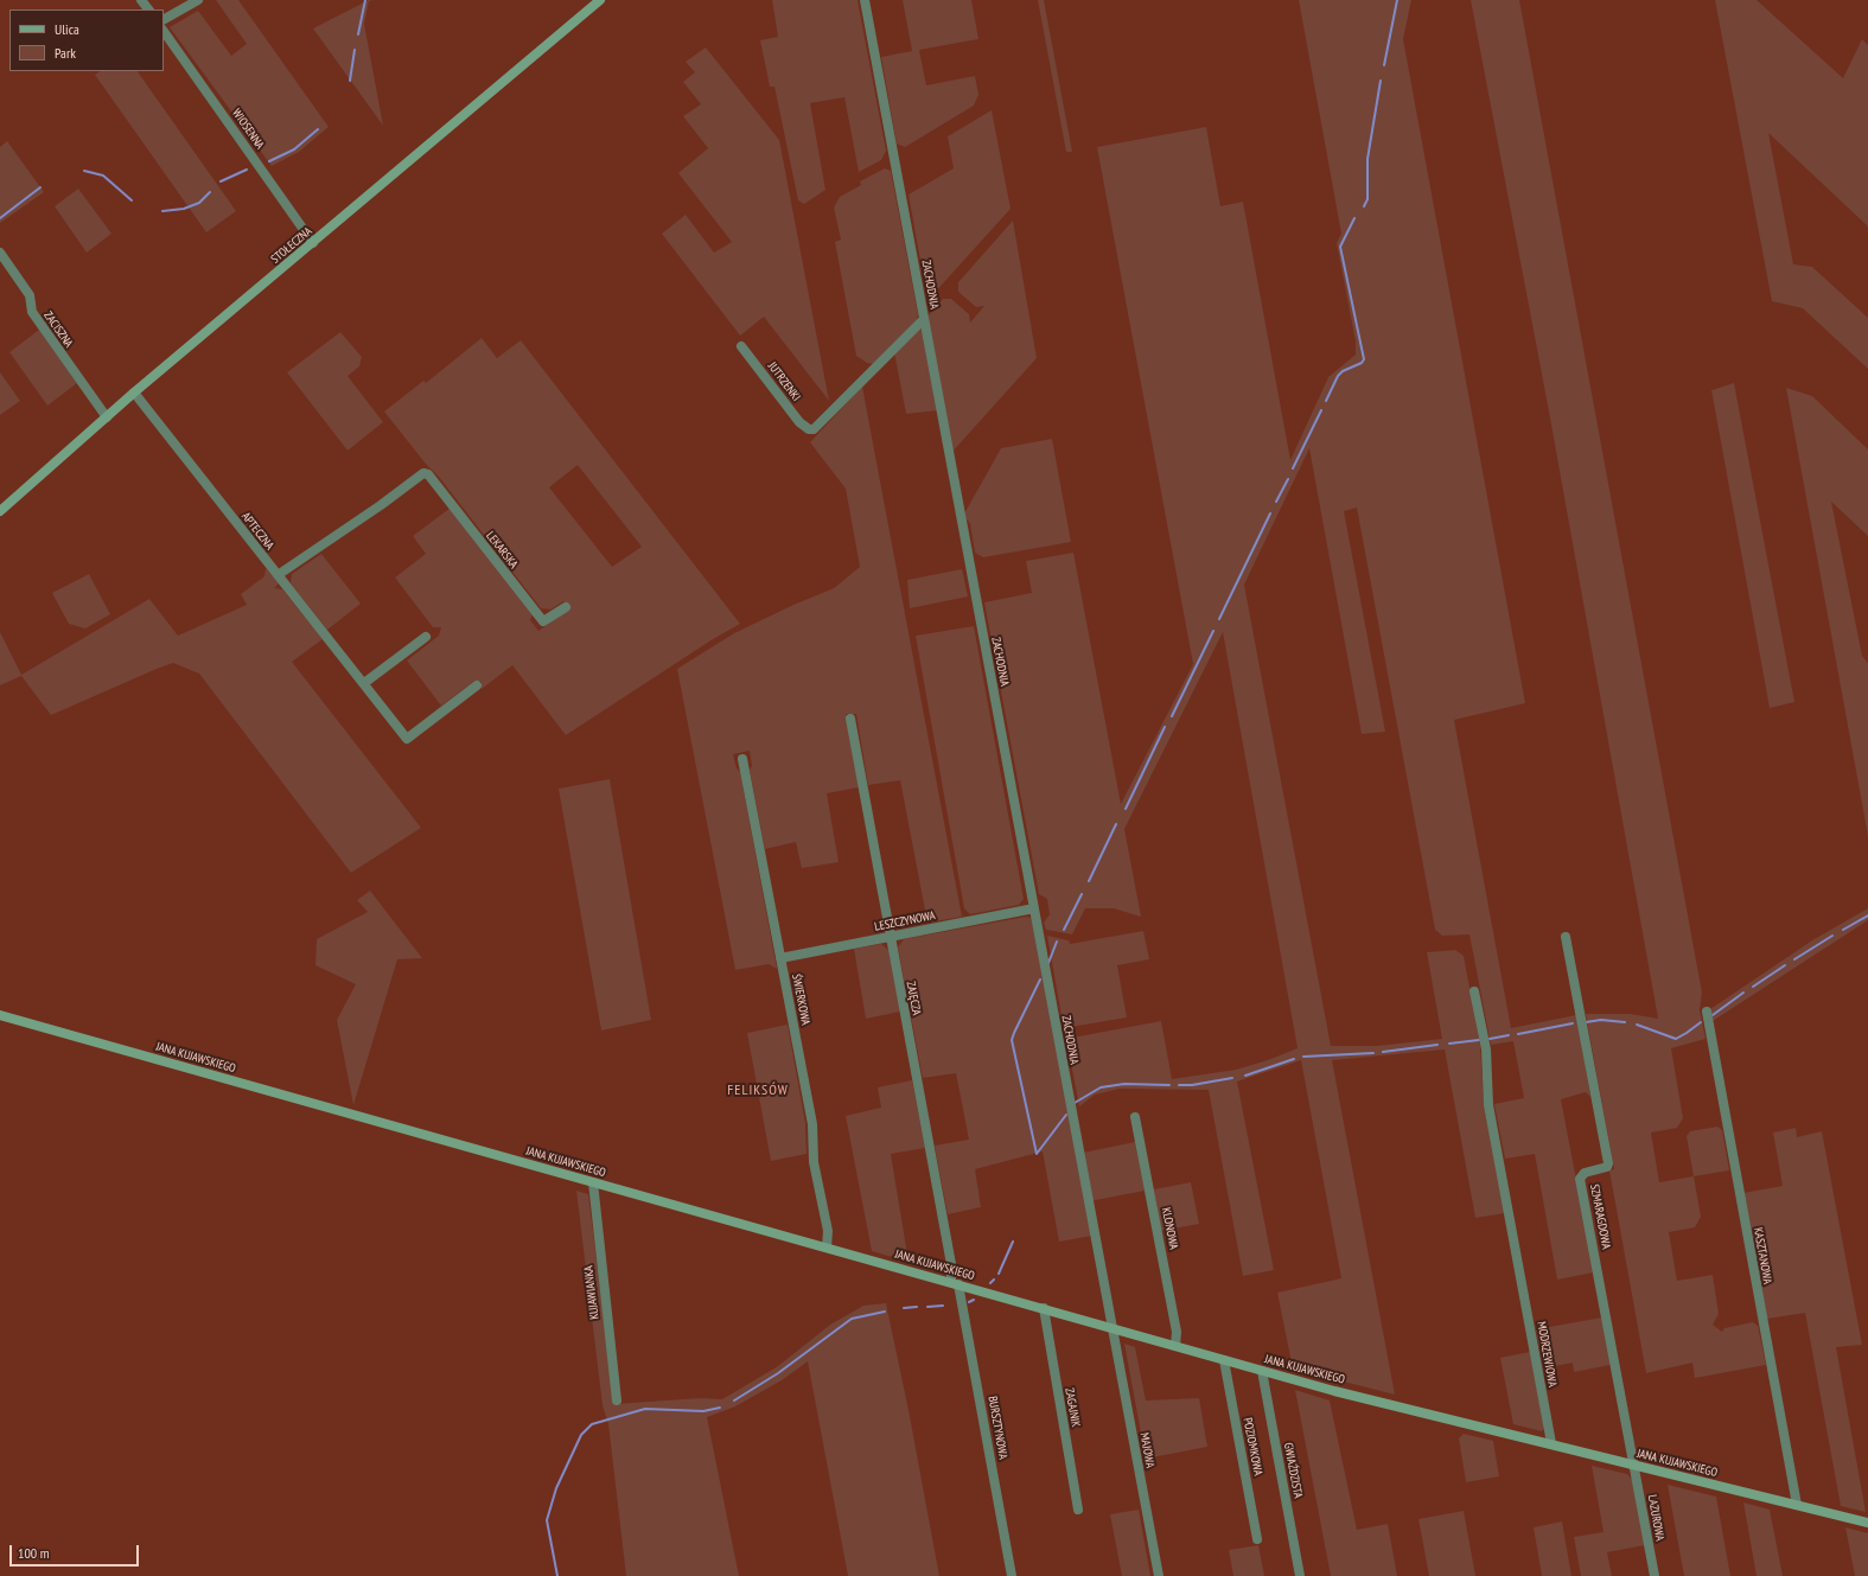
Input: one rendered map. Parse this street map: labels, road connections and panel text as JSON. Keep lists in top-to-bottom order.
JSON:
{
  "streets": {
    "main road": ["STOŁECZNA", "JANA KUJAWSKIEGO"],
    "street": [
      "WIOSENNA",
      "ZACHODNIA",
      "ZACISZNA",
      "JUTRZENKI",
      "APTECZNA",
      "LEKARSKA",
      "LESZCZYNOWA",
      "ZAJĘCZA",
      "ŚWIERKOWA",
      "SZMARAGDOWA",
      "KLONOWA",
      "KASZTANOWA",
      "KUJAWIANKA",
      "MODRZEWIOWA",
      "ZAGAJNIK",
      "BURSZTYNOWA",
      "POZIOMKOWA",
      "MAJOWA",
      "GWIAŹDZISTA",
      "LAZUROWA"
    ]
  },
  "crossings": [
    ["WIOSENNA", "STOŁECZNA"],
    ["STOŁECZNA", "ZACISZNA"],
    ["STOŁECZNA", "APTECZNA"],
    ["ZACHODNIA", "JUTRZENKI"],
    ["ZACHODNIA", "LESZCZYNOWA"],
    ["ZACHODNIA", "JANA KUJAWSKIEGO"],
    ["ZACHODNIA", "MAJOWA"],
    ["APTECZNA", "LEKARSKA"],
    ["LESZCZYNOWA", "ZAJĘCZA"],
    ["LESZCZYNOWA", "ŚWIERKOWA"],
    ["ZAJĘCZA", "JANA KUJAWSKIEGO"],
    ["ZAJĘCZA", "BURSZTYNOWA"],
    ["ŚWIERKOWA", "JANA KUJAWSKIEGO"],
    ["JANA KUJAWSKIEGO", "SZMARAGDOWA"],
    ["JANA KUJAWSKIEGO", "KLONOWA"],
    ["JANA KUJAWSKIEGO", "KASZTANOWA"],
    ["JANA KUJAWSKIEGO", "KUJAWIANKA"],
    ["JANA KUJAWSKIEGO", "MODRZEWIOWA"],
    ["JANA KUJAWSKIEGO", "ZAGAJNIK"],
    ["JANA KUJAWSKIEGO", "BURSZTYNOWA"],
    ["JANA KUJAWSKIEGO", "POZIOMKOWA"],
    ["JANA KUJAWSKIEGO", "MAJOWA"],
    ["JANA KUJAWSKIEGO", "GWIAŹDZISTA"],
    ["JANA KUJAWSKIEGO", "LAZUROWA"],
    ["SZMARAGDOWA", "LAZUROWA"]
  ],
  "districts": ["FELIKSÓW"],
  "legend": ["Ulica", "Park"],
  "scale_bar": "100 m"
}
